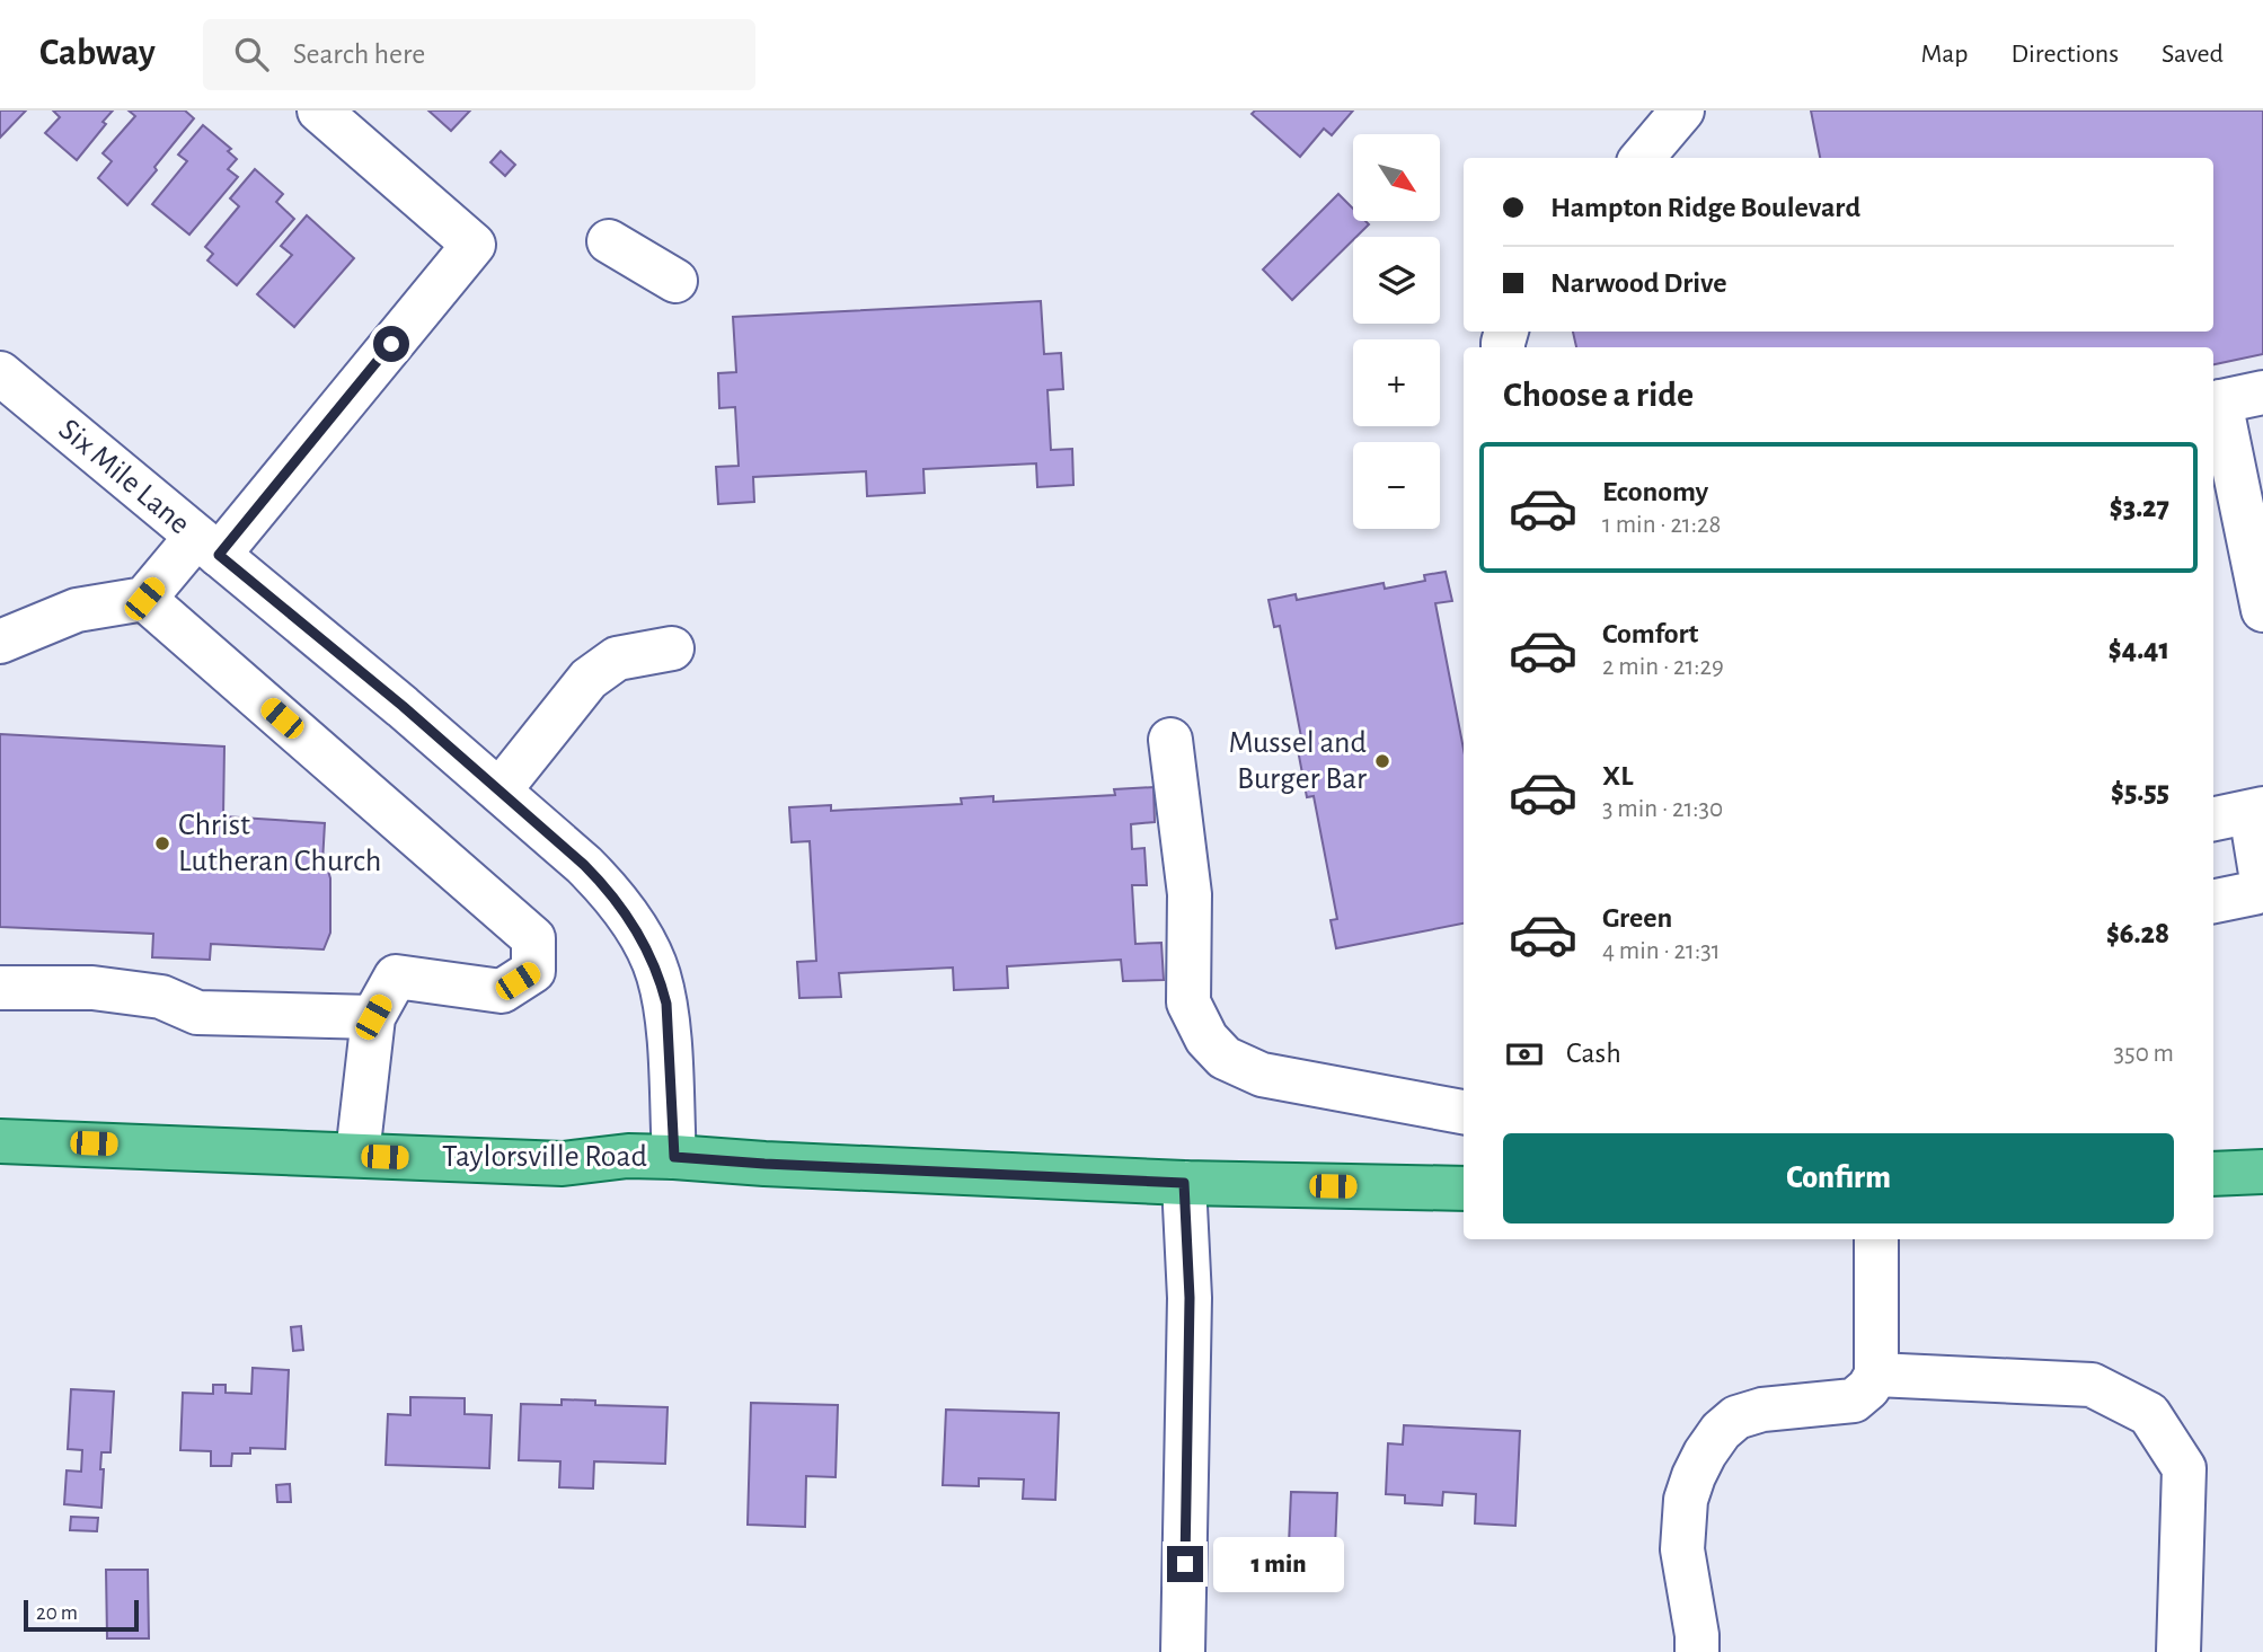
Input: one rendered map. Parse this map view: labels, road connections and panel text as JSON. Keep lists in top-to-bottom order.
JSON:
{
  "streets": {
    "main road": ["Taylorsville Road"],
    "street": ["Six Mile Lane"]
  },
  "crossings": [
    ["Six Mile Lane", "Taylorsville Road"]
  ],
  "places": ["Mussel and Burger Bar", "Christ Lutheran Church"],
  "scale_bar": "20 m",
  "north": "bottom right",
  "page": {
    "header": "Cabway",
    "search": "Search here",
    "nav": ["Map", "Directions", "Saved"],
    "map_buttons": ["+", "−"],
    "banner": ["Hampton Ridge Boulevard", "Narwood Drive"],
    "heading": "Choose a ride",
    "list": [
      {
        "name": "Economy",
        "note": "1 min · 21:28",
        "value": "$3.27"
      },
      {
        "name": "Comfort",
        "note": "2 min · 21:29",
        "value": "$4.41"
      },
      {
        "name": "XL",
        "note": "3 min · 21:30",
        "value": "$5.55"
      },
      {
        "name": "Green",
        "note": "4 min · 21:31",
        "value": "$6.28"
      }
    ],
    "pay": ["Cash", "350 m"],
    "buttons": "Confirm",
    "bubble": "1 min",
    "scale": "20 m"
  }
}
